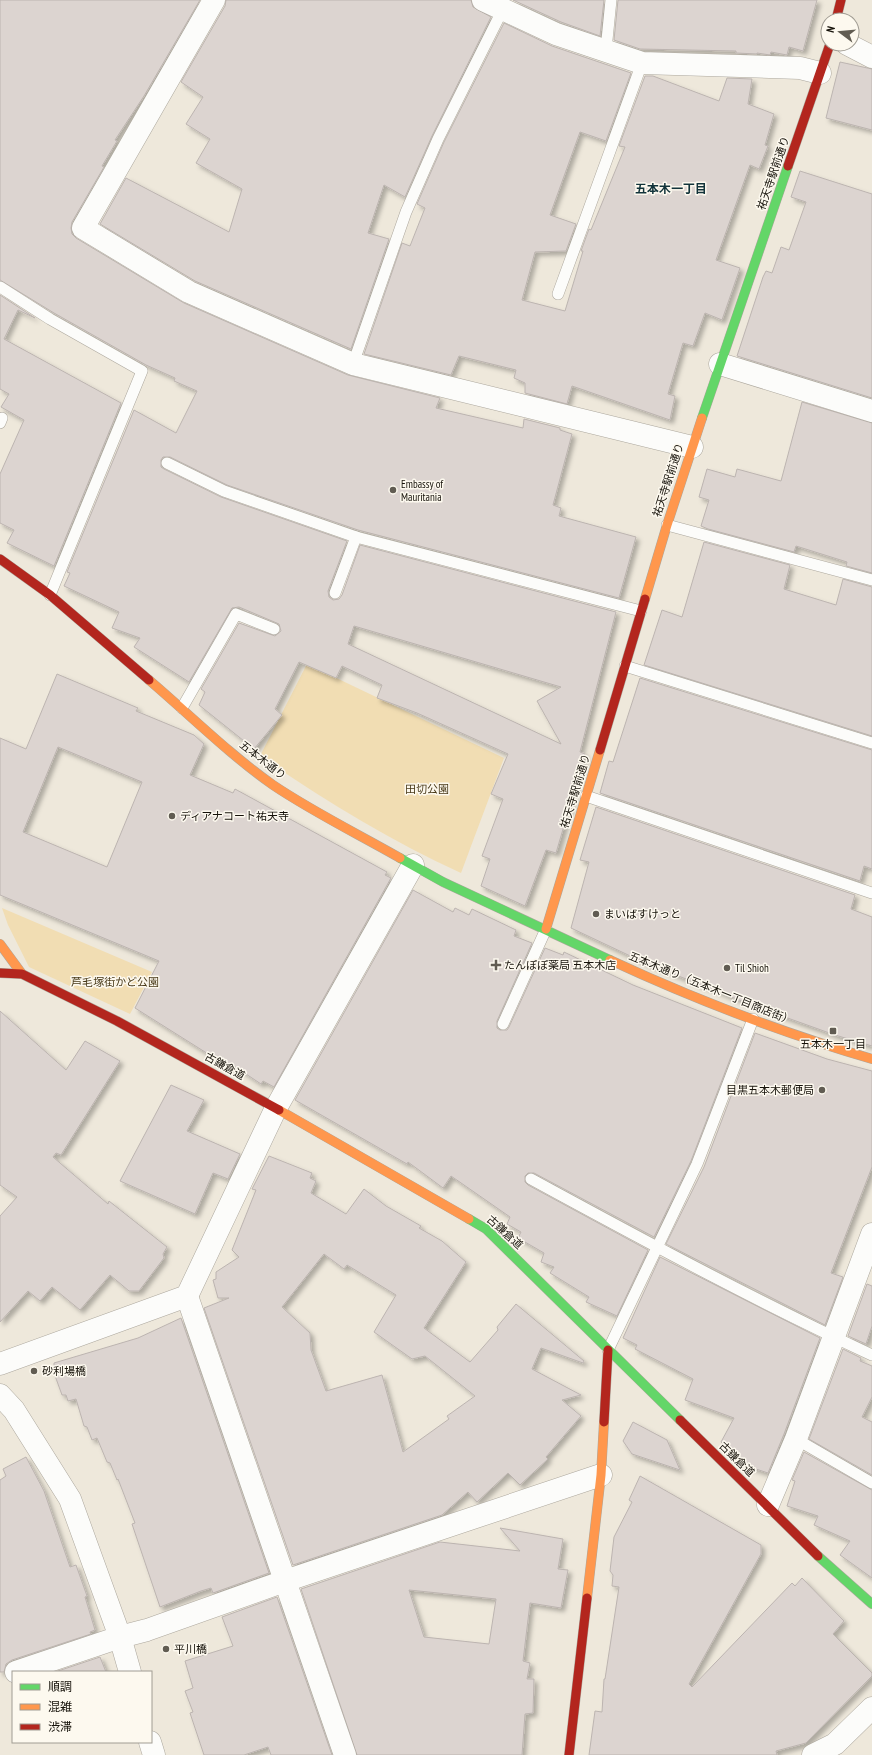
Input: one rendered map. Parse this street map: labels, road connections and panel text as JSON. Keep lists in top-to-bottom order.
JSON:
{
  "streets": {
    "street": [
      "祐天寺駅前通り",
      "五本木通り",
      "五本木通り（五本木一丁目商店街）",
      "古鎌倉道"
    ]
  },
  "crossings": [
    ["祐天寺駅前通り", "五本木通り"],
    ["祐天寺駅前通り", "五本木通り（五本木一丁目商店街）"],
    ["五本木通り", "五本木通り（五本木一丁目商店街）"]
  ],
  "districts": ["五本木一丁目"],
  "parks": ["田切公園", "芦毛塚街かど公園"],
  "places": {
    "other": [
      "Embassy of Mauritania",
      "ディアナコート祐天寺",
      "まいばすけっと",
      "Til Shioh",
      "目黒五本木郵便局",
      "砂利場橋",
      "平川橋"
    ],
    "health": ["たんぽぽ薬局 五本木店"],
    "transit": ["五本木一丁目"]
  },
  "legend": ["順調", "混雑", "渋滞"],
  "north": "left"
}
